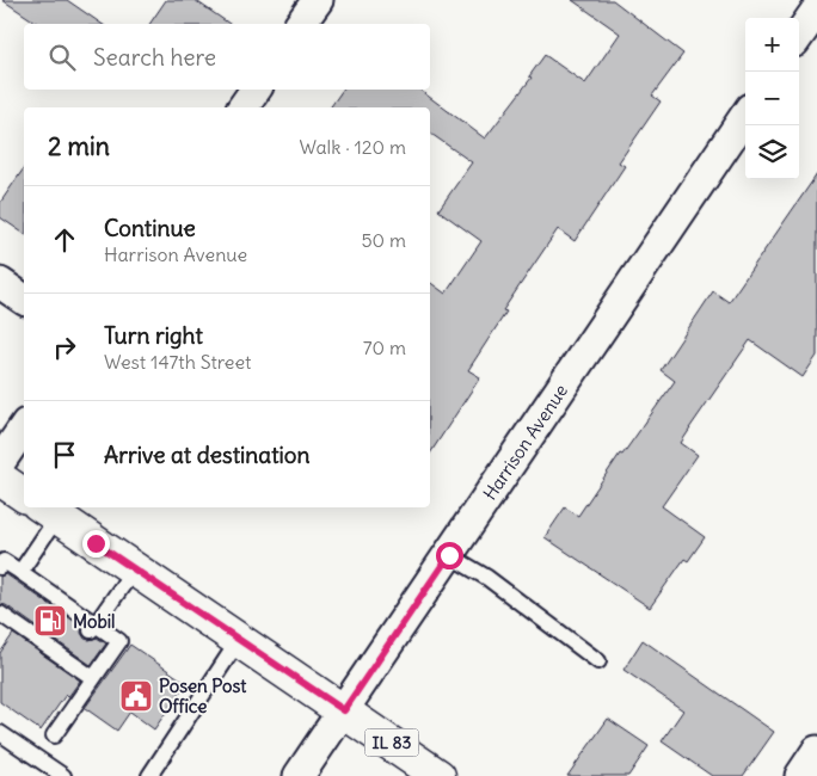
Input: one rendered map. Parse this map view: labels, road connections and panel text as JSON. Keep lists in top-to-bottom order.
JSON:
{
  "streets": {
    "main road": ["IL 83"],
    "street": ["Harrison Avenue"]
  },
  "crossings": [
    ["Harrison Avenue", "IL 83"]
  ],
  "places": {
    "fuel station": ["Mobil"],
    "public building": ["Posen Post Office"]
  },
  "page": {
    "map_buttons": ["+", "−"],
    "search": "Search here",
    "heading": ["2 min", "Walk · 120 m"],
    "list": [
      ["Continue", "Harrison Avenue", "50 m"],
      ["Turn right", "West 147th Street", "70 m"],
      "Arrive at destination"
    ]
  }
}
